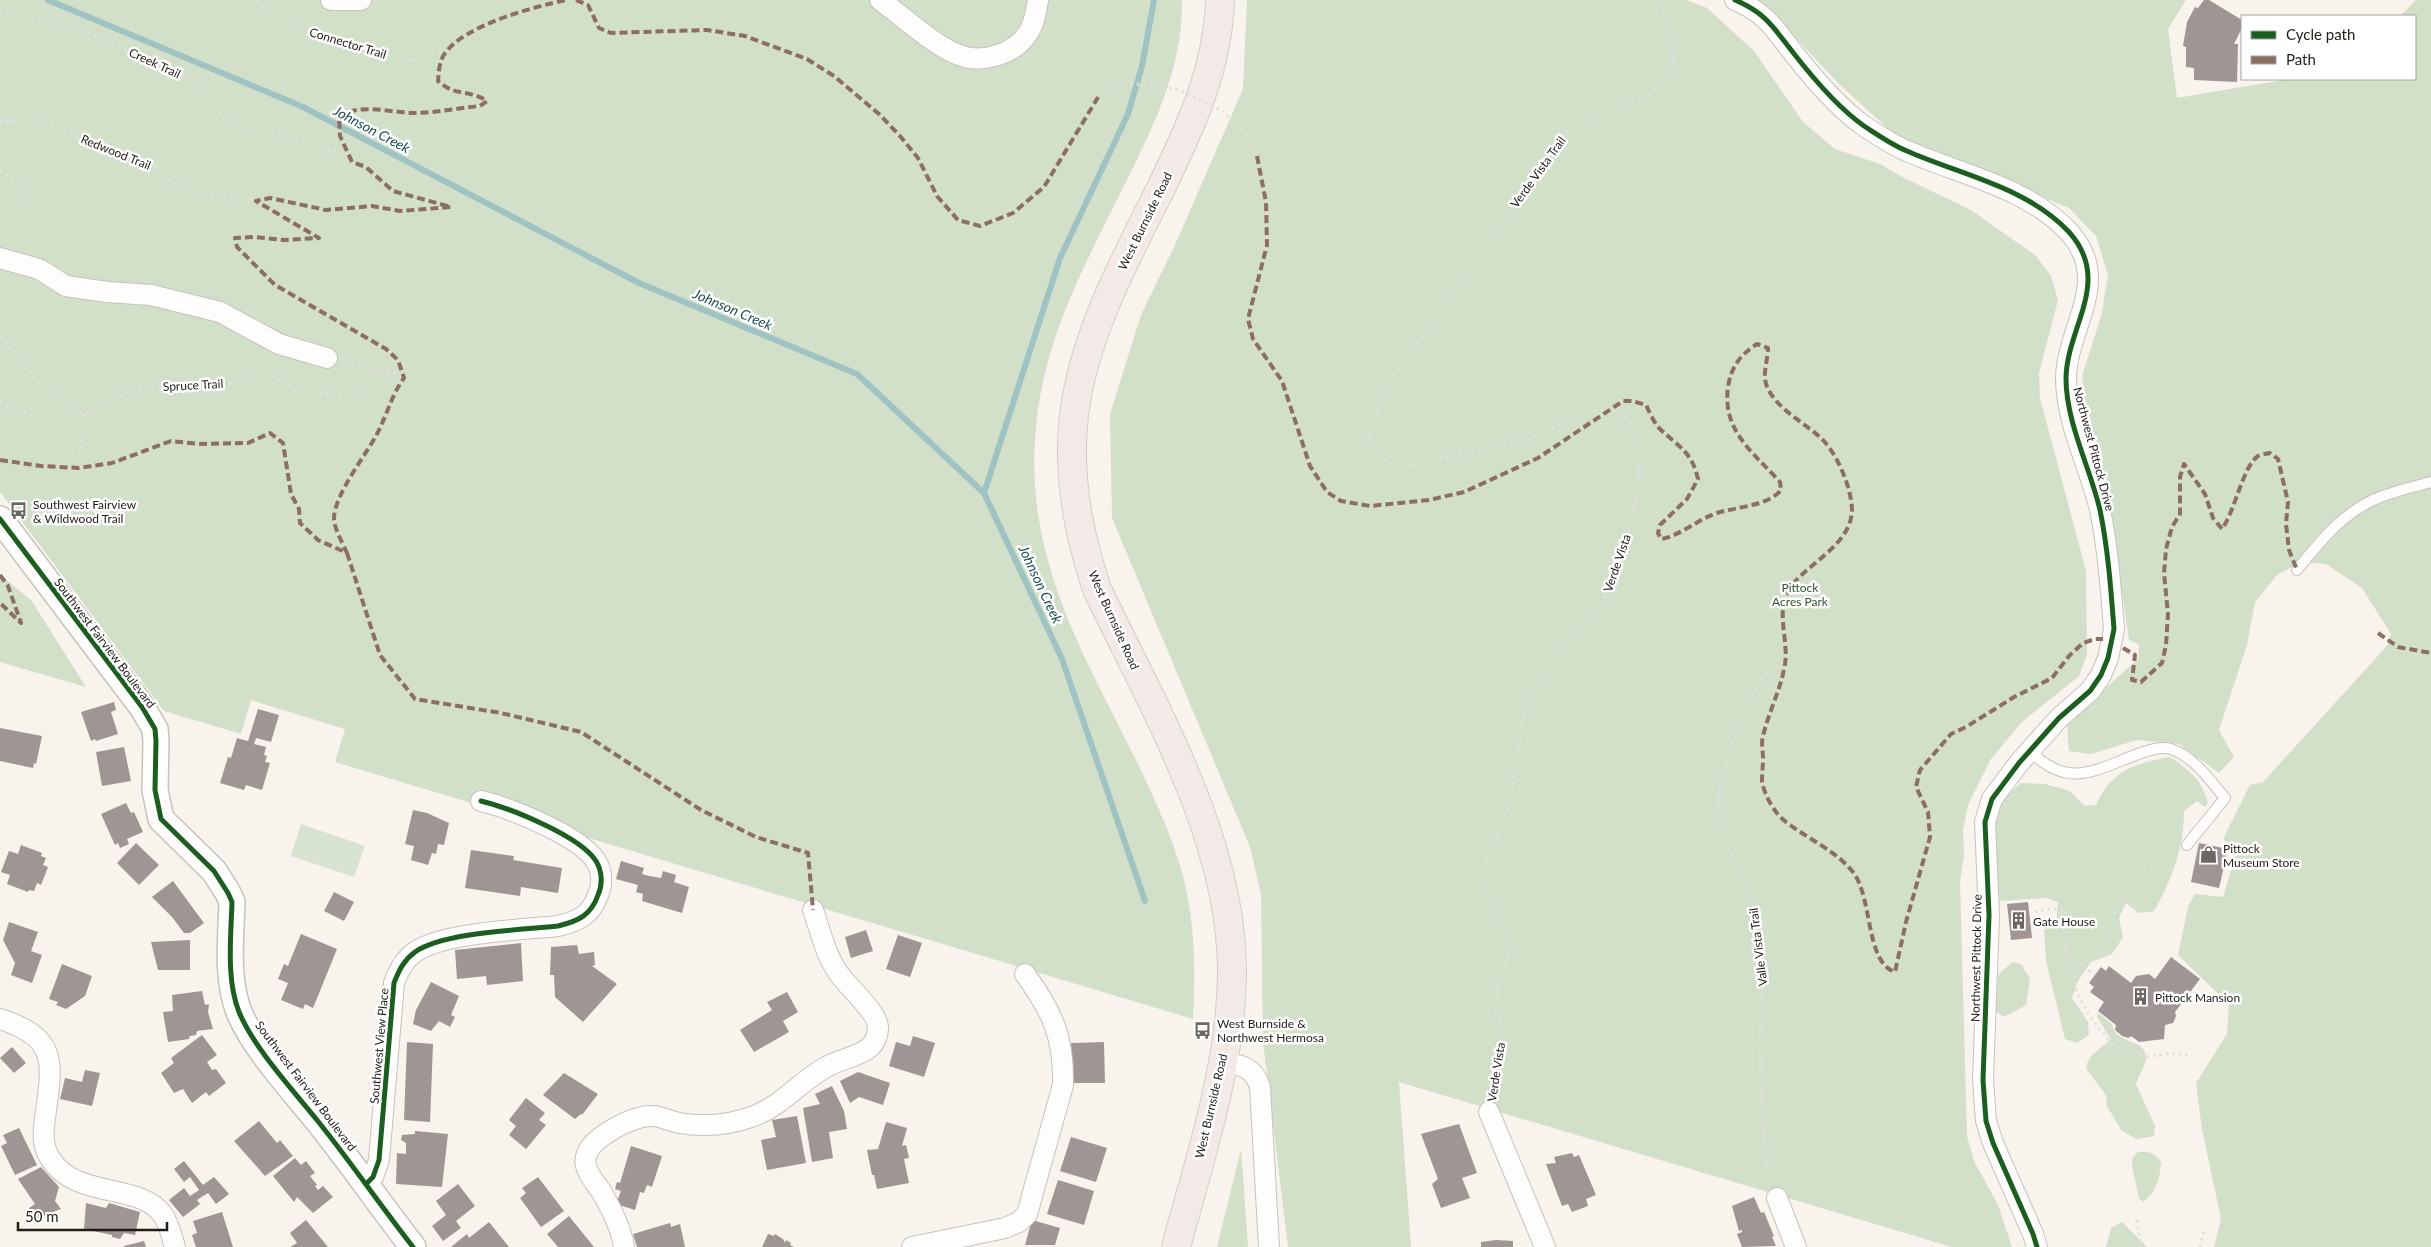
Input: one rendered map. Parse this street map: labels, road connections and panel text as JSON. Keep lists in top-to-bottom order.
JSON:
{
  "streets": {
    "main road": ["West Burnside Road"],
    "street": ["Northwest Pittock Drive", "Southwest Fairview Boulevard", "Southwest View Place"],
    "path": [
      "Connector Trail",
      "Creek Trail",
      "Redwood Trail",
      "Verde Vista Trail",
      "Spruce Trail",
      "Verde Vista",
      "Valle Vista Trail"
    ]
  },
  "crossings": [
    ["Verde Vista Trail", "Verde Vista"],
    ["Southwest Fairview Boulevard", "Southwest View Place"]
  ],
  "water": ["Johnson Creek"],
  "parks": ["Pittock Acres Park"],
  "places": {
    "bus stop": ["Southwest Fairview & Wildwood Trail", "West Burnside & Northwest Hermosa"],
    "shop": ["Pittock Museum Store"],
    "building": ["Gate House", "Pittock Mansion"]
  },
  "legend": ["Cycle path", "Path"],
  "scale_bar": "50 m"
}
